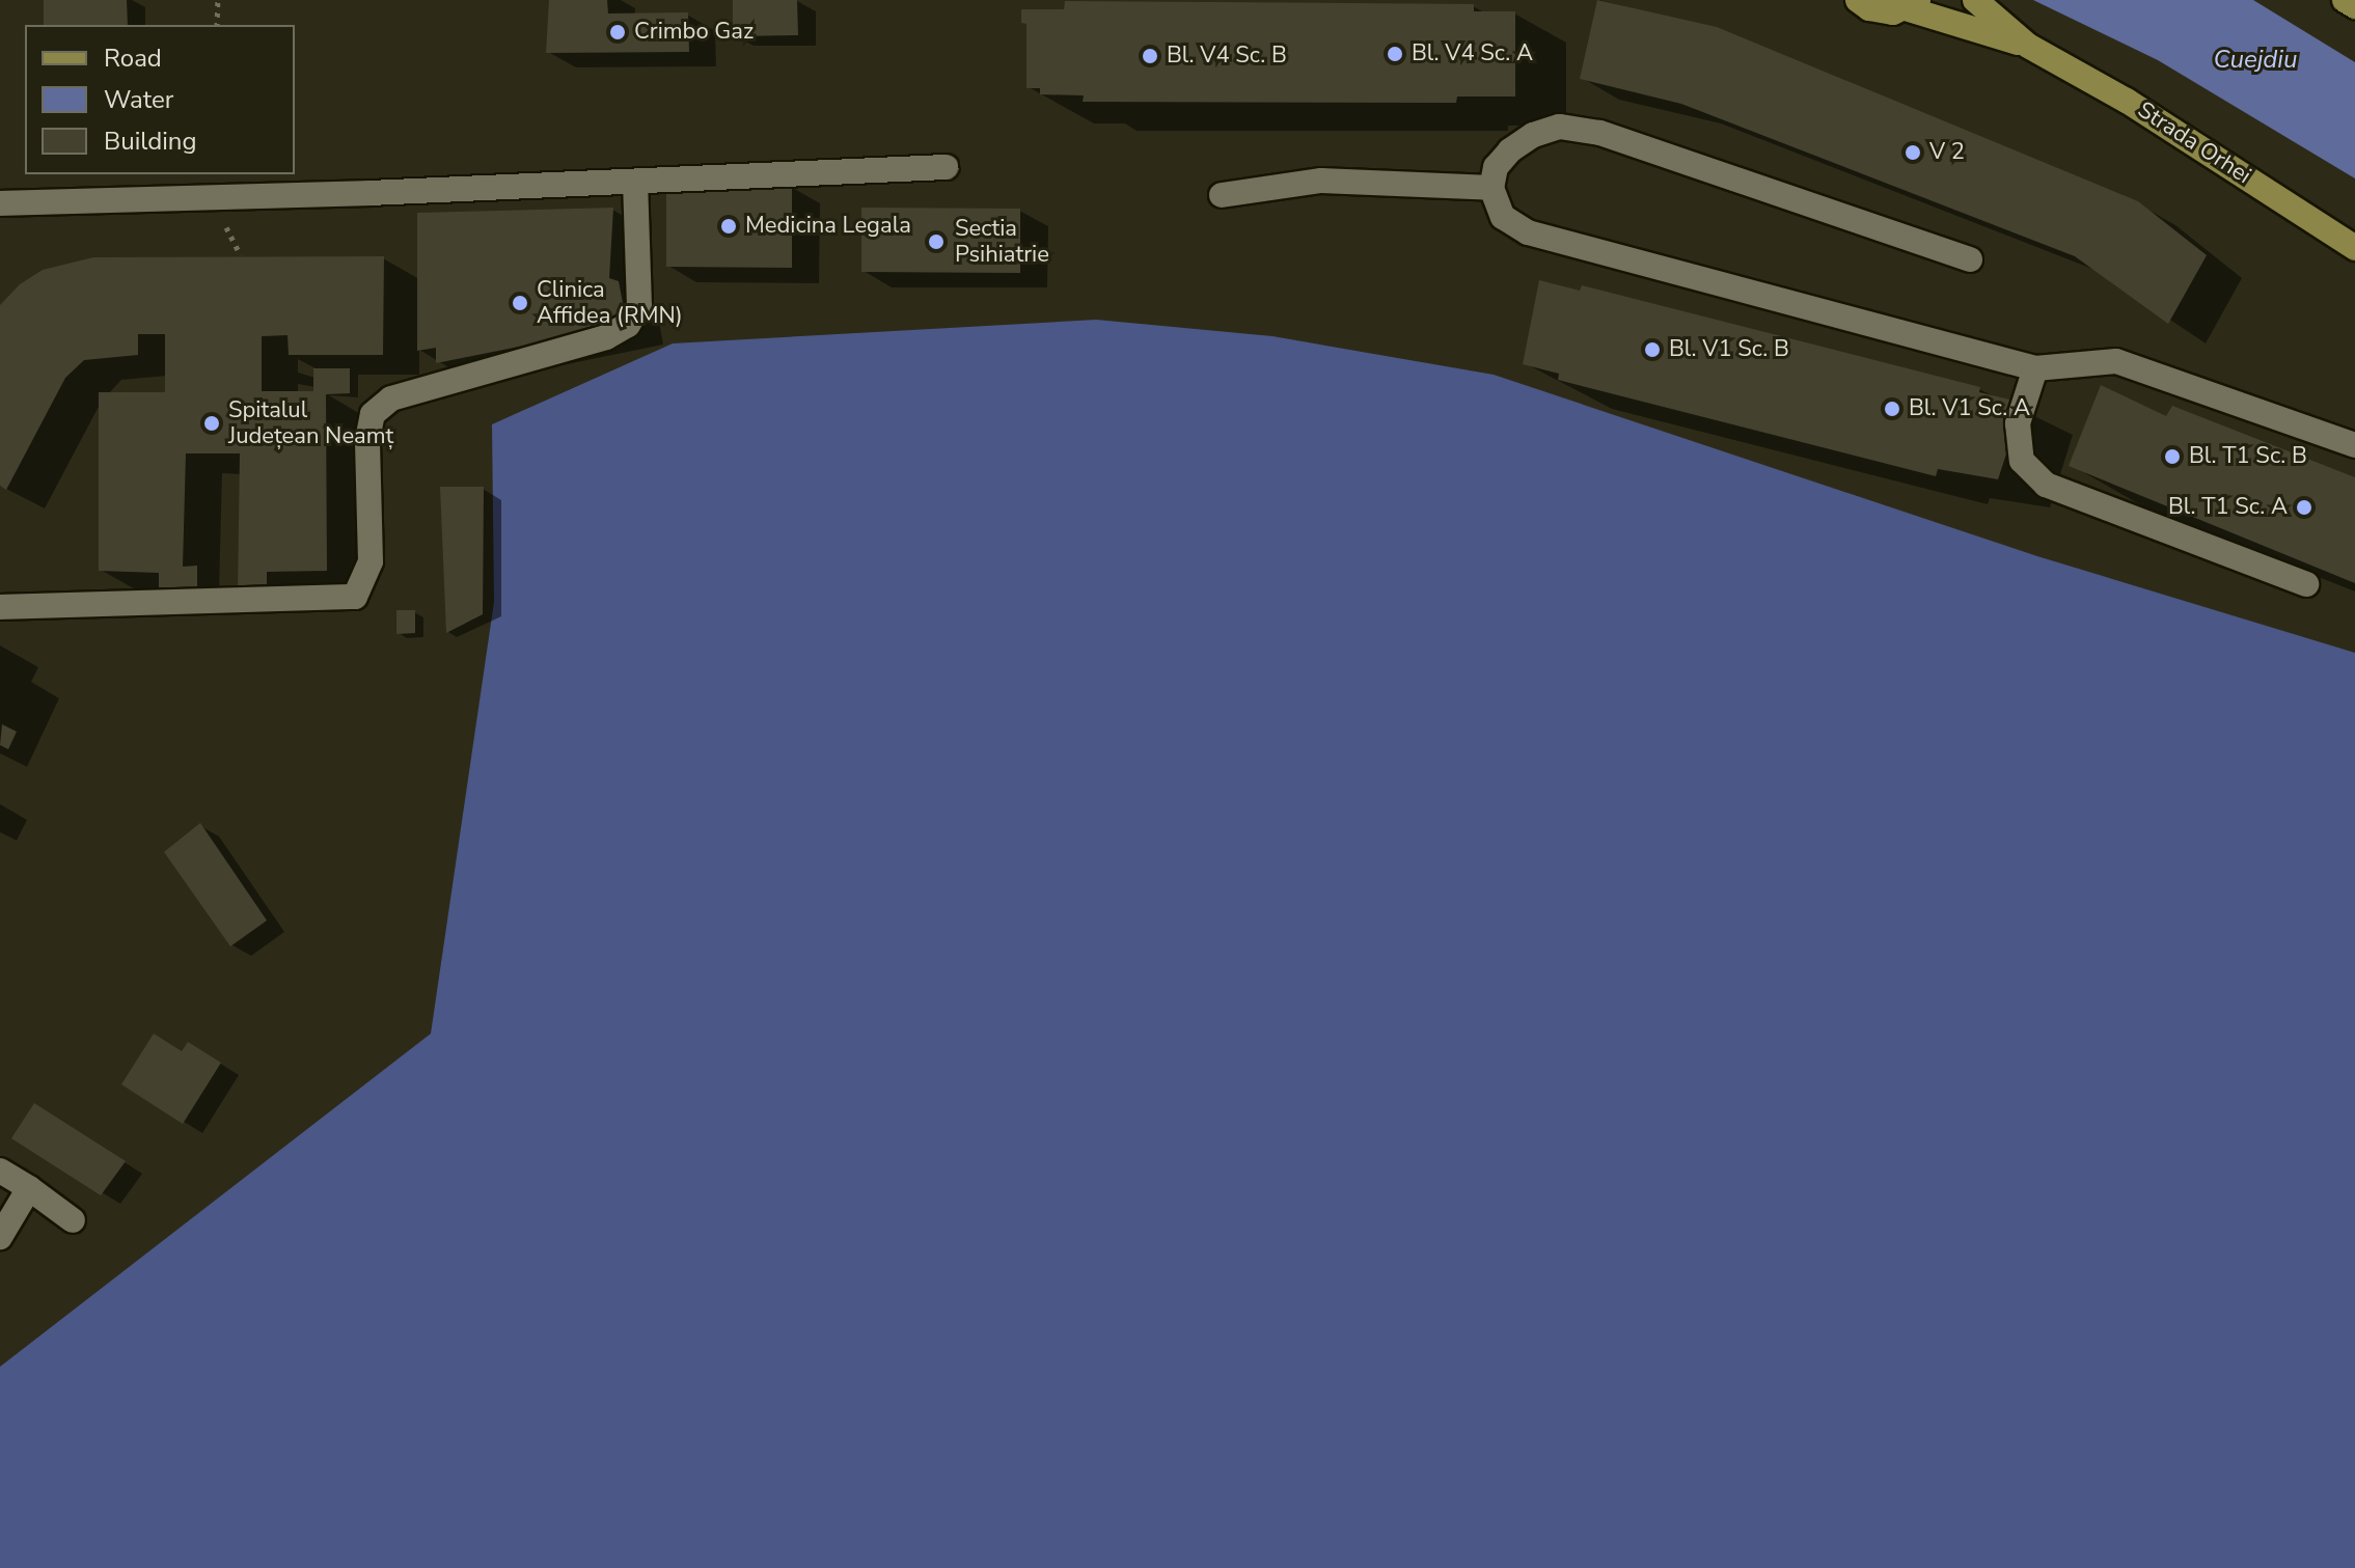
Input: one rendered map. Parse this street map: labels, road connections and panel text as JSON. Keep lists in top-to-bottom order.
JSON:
{
  "streets": {
    "main road": ["Strada Orhei"]
  },
  "water": ["Cuejdiu"],
  "places": [
    "Crimbo Gaz",
    "Bl. V4 Sc. A",
    "Bl. V4 Sc. B",
    "V 2",
    "Medicina Legala",
    "Sectia Psihiatrie",
    "Clinica Affidea (RMN)",
    "Bl. V1 Sc. B",
    "Bl. V1 Sc. A",
    "Spitalul Județean Neamț",
    "Bl. T1 Sc. B",
    "Bl. T1 Sc. A"
  ],
  "legend": ["Road", "Water", "Building"]
}
